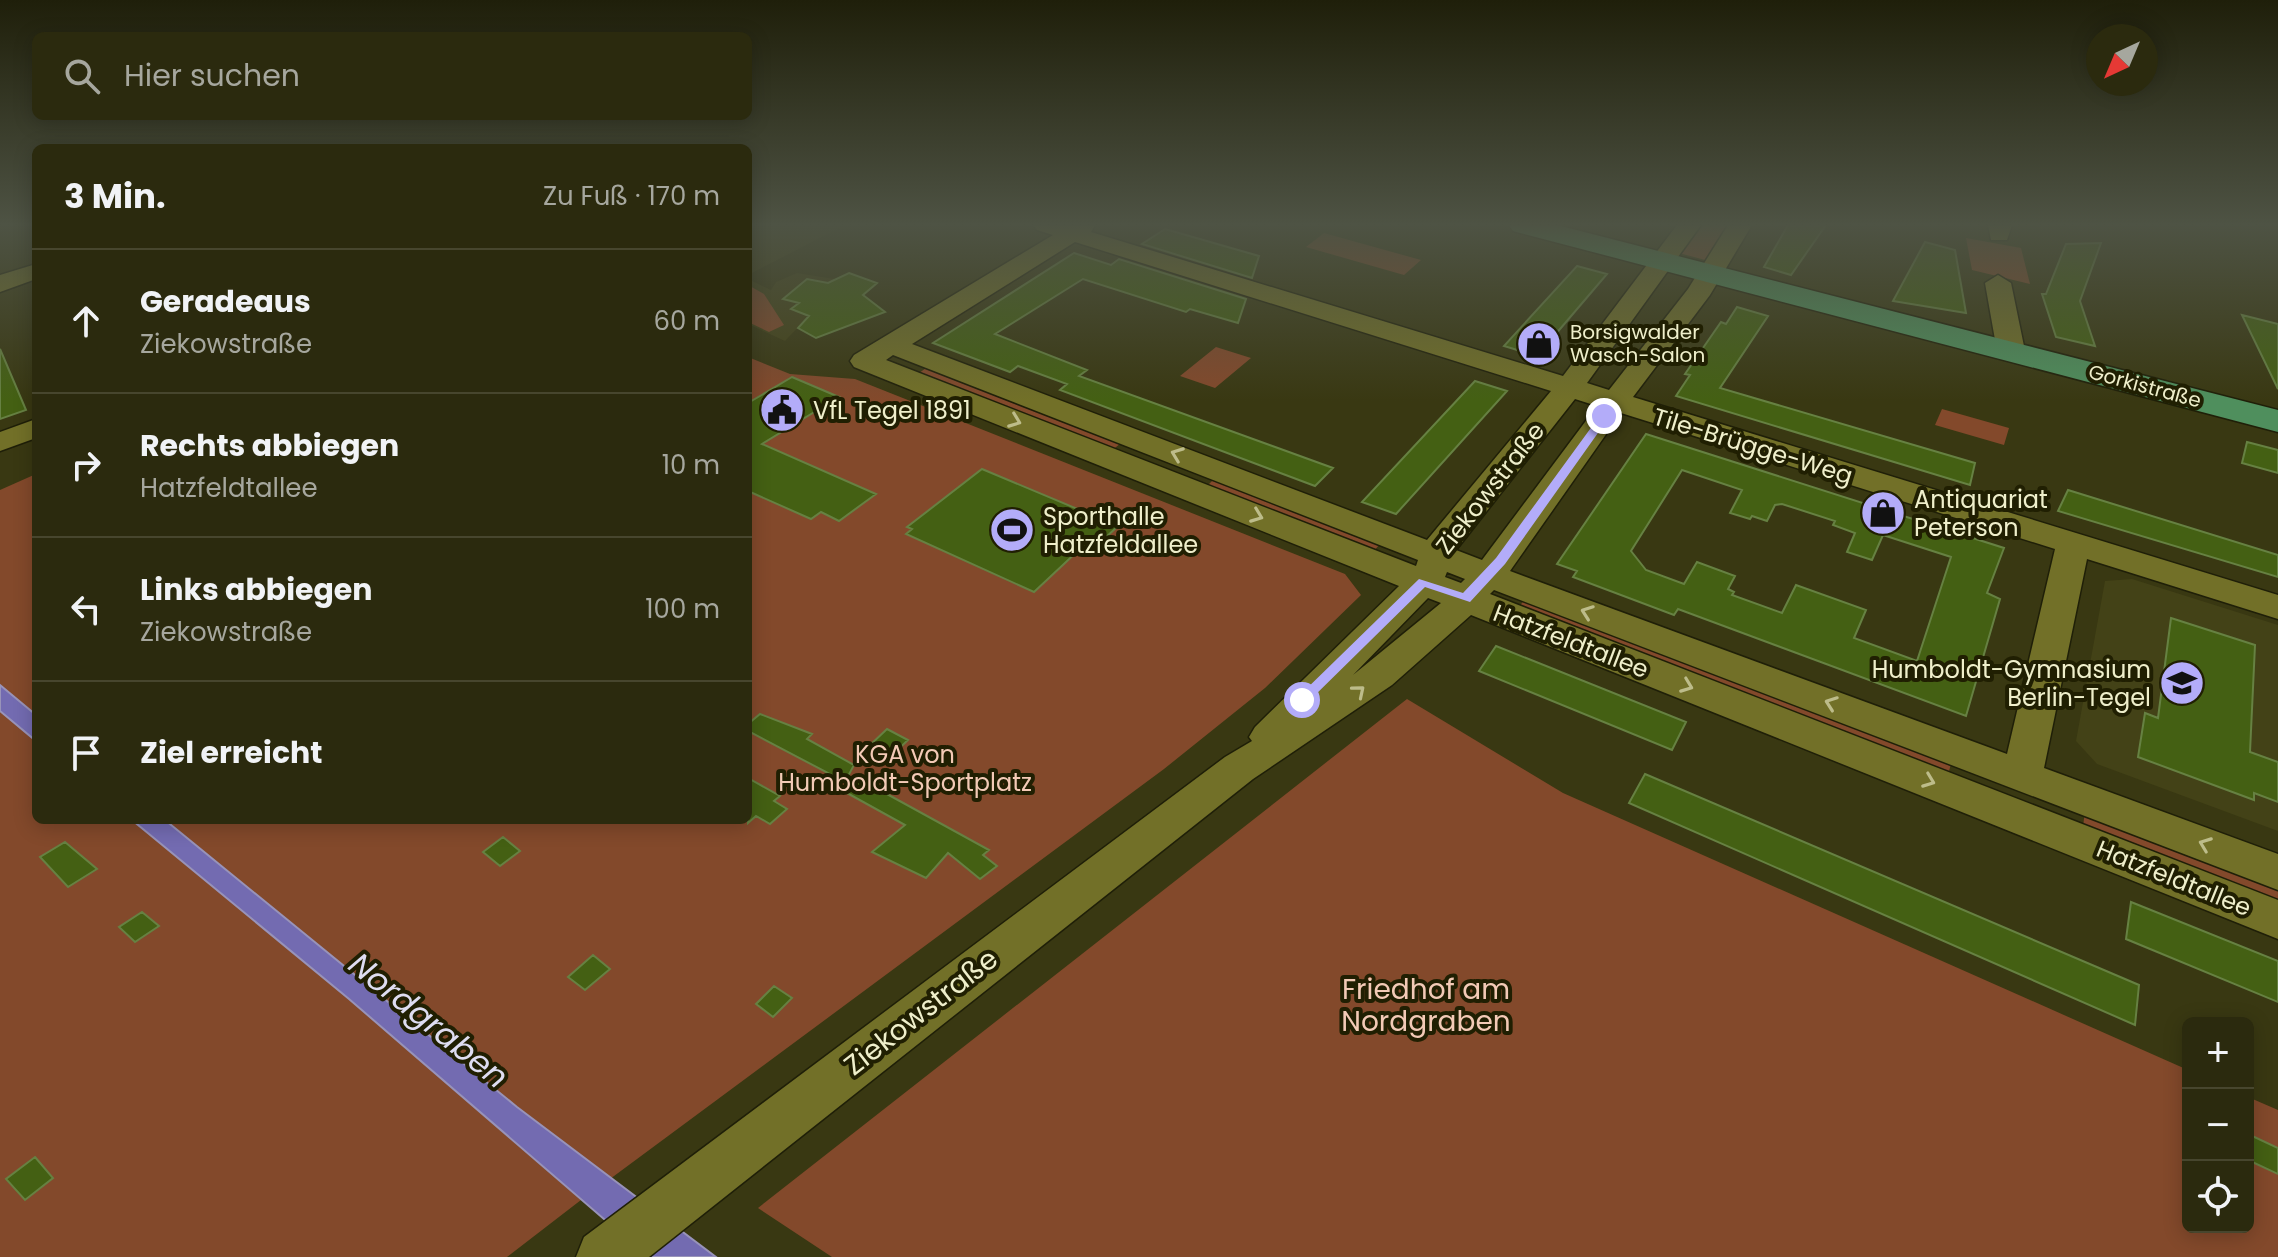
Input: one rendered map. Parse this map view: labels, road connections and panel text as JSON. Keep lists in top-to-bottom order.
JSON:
{
  "streets": {
    "main road": ["Gorkistraße"],
    "street": ["Tile-Brügge-Weg", "Ziekowstraße", "Hatzfeldtallee"]
  },
  "crossings": [
    ["Tile-Brügge-Weg", "Ziekowstraße"],
    ["Ziekowstraße", "Hatzfeldtallee"]
  ],
  "water": ["Nordgraben"],
  "parks": ["KGA von Humboldt-Sportplatz", "Friedhof am Nordgraben"],
  "places": {
    "shop": ["Borsigwalder Wasch-Salon", "Antiquariat Peterson"],
    "public building": ["VfL Tegel 1891"],
    "sports": ["Sporthalle Hatzfeldallee"],
    "school or university": ["Humboldt-Gymnasium Berlin-Tegel"]
  },
  "north": "bottom left",
  "page": {
    "search": "Hier suchen",
    "heading": ["3 Min.", "Zu Fuß · 170 m"],
    "list": [
      ["Geradeaus", "Ziekowstraße", "60 m"],
      ["Rechts abbiegen", "Hatzfeldtallee", "10 m"],
      ["Links abbiegen", "Ziekowstraße", "100 m"],
      "Ziel erreicht"
    ],
    "map_buttons": ["+", "−"]
  }
}
